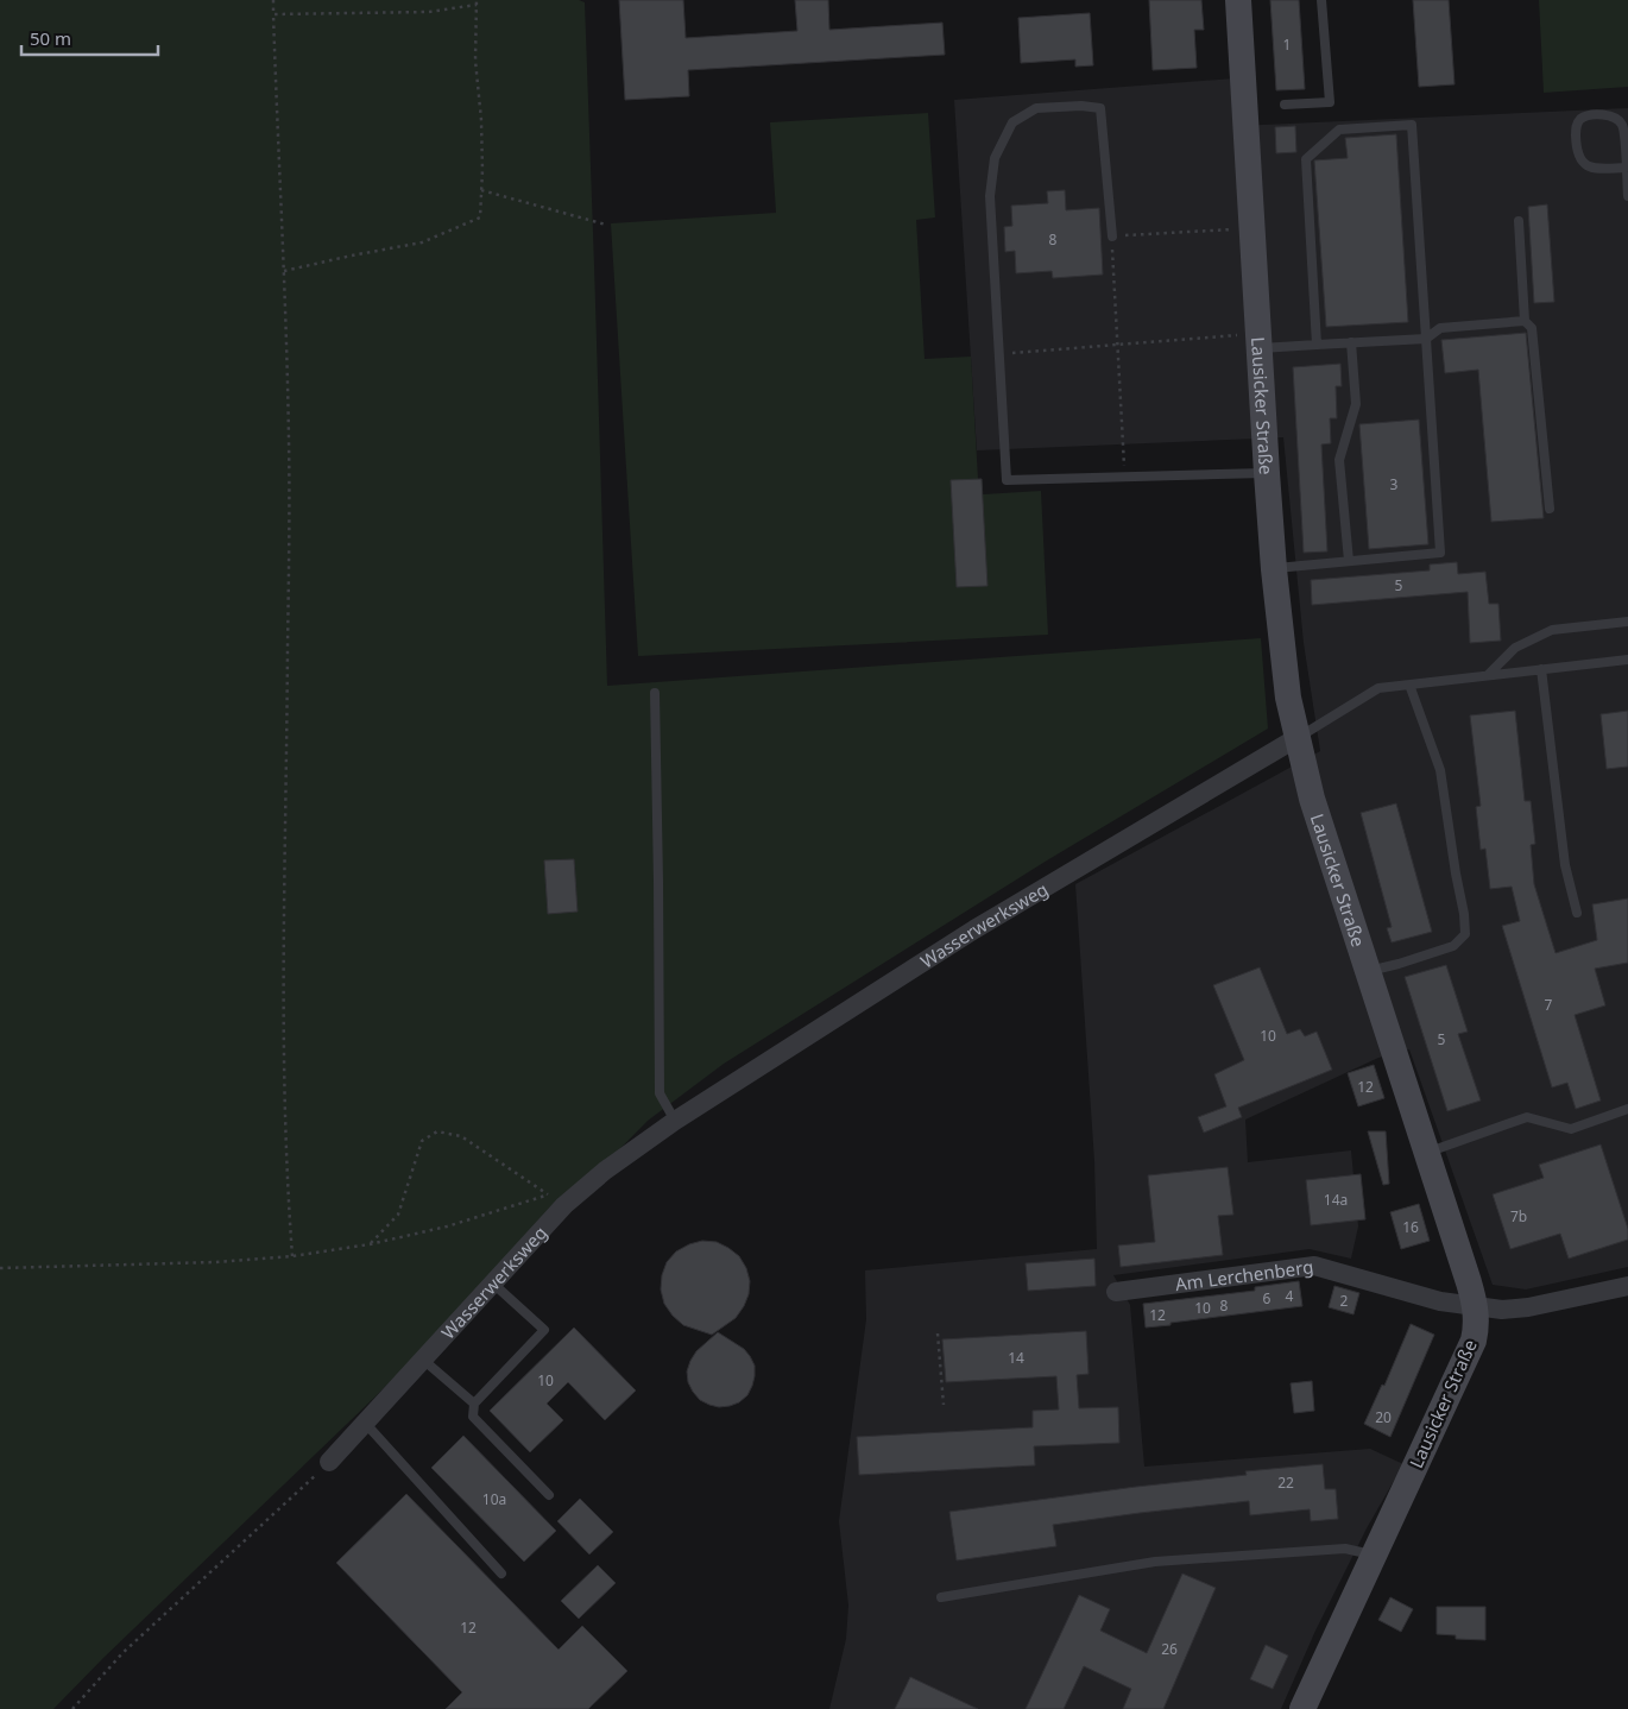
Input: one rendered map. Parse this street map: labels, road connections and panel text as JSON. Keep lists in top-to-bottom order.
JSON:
{
  "streets": {
    "main road": ["Lausicker Straße"],
    "street": ["Wasserwerksweg", "Am Lerchenberg"]
  },
  "crossings": [
    ["Lausicker Straße", "Wasserwerksweg"],
    ["Lausicker Straße", "Am Lerchenberg"]
  ],
  "house_numbers": [
    "1",
    "8",
    "3",
    "5",
    "7",
    "10",
    "5",
    "12",
    "14a",
    "7b",
    "16",
    "4",
    "6",
    "2",
    "8",
    "10",
    "12",
    "14",
    "10",
    "20",
    "22",
    "10a",
    "12",
    "26"
  ],
  "scale_bar": "50 m"
}
